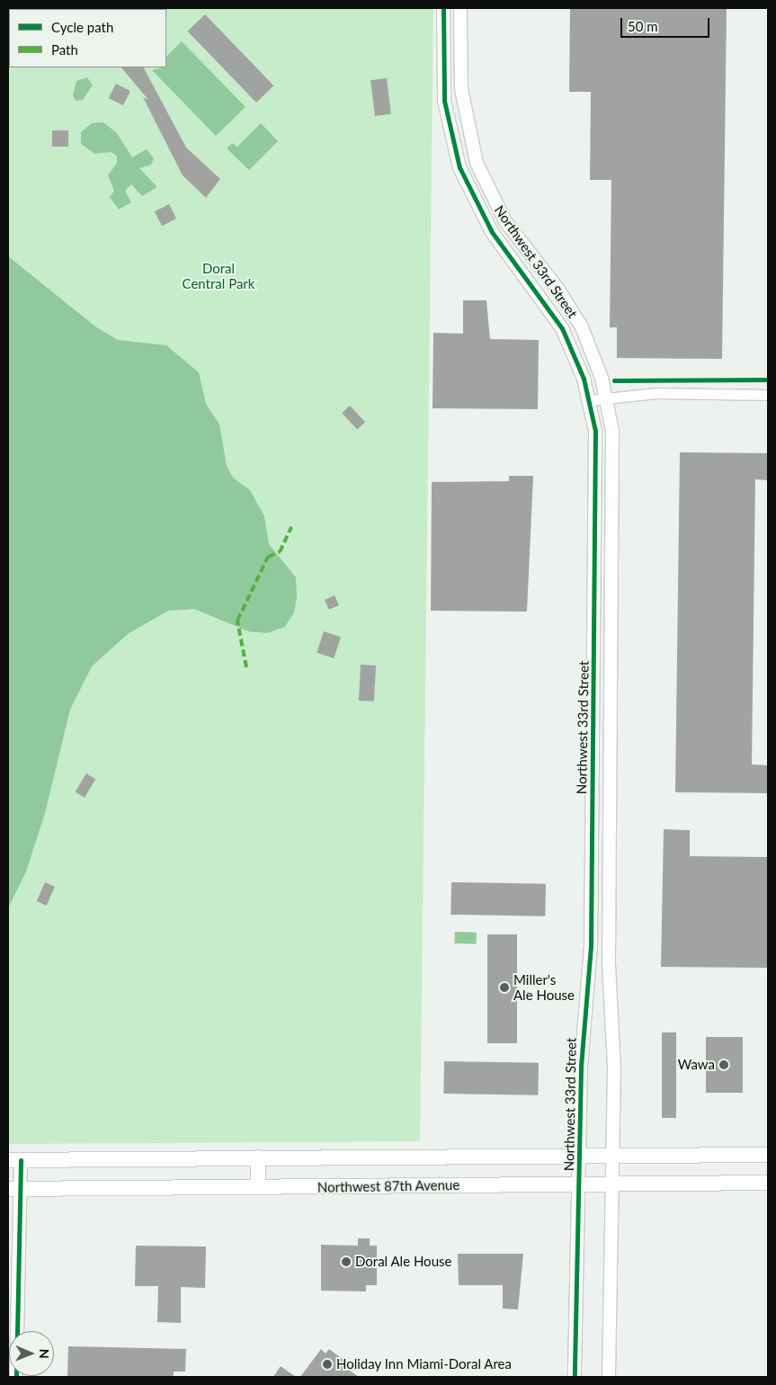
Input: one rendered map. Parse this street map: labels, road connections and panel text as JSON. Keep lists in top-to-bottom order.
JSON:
{
  "streets": {
    "main road": ["Northwest 87th Avenue"],
    "street": ["Northwest 33rd Street"]
  },
  "crossings": [
    ["Northwest 33rd Street", "Northwest 87th Avenue"]
  ],
  "parks": ["Doral Central Park"],
  "places": [
    "Miller's Ale House",
    "Wawa",
    "Doral Ale House",
    "Holiday Inn Miami-Doral Area"
  ],
  "legend": ["Cycle path", "Path"],
  "scale_bar": "50 m",
  "north": "right"
}
